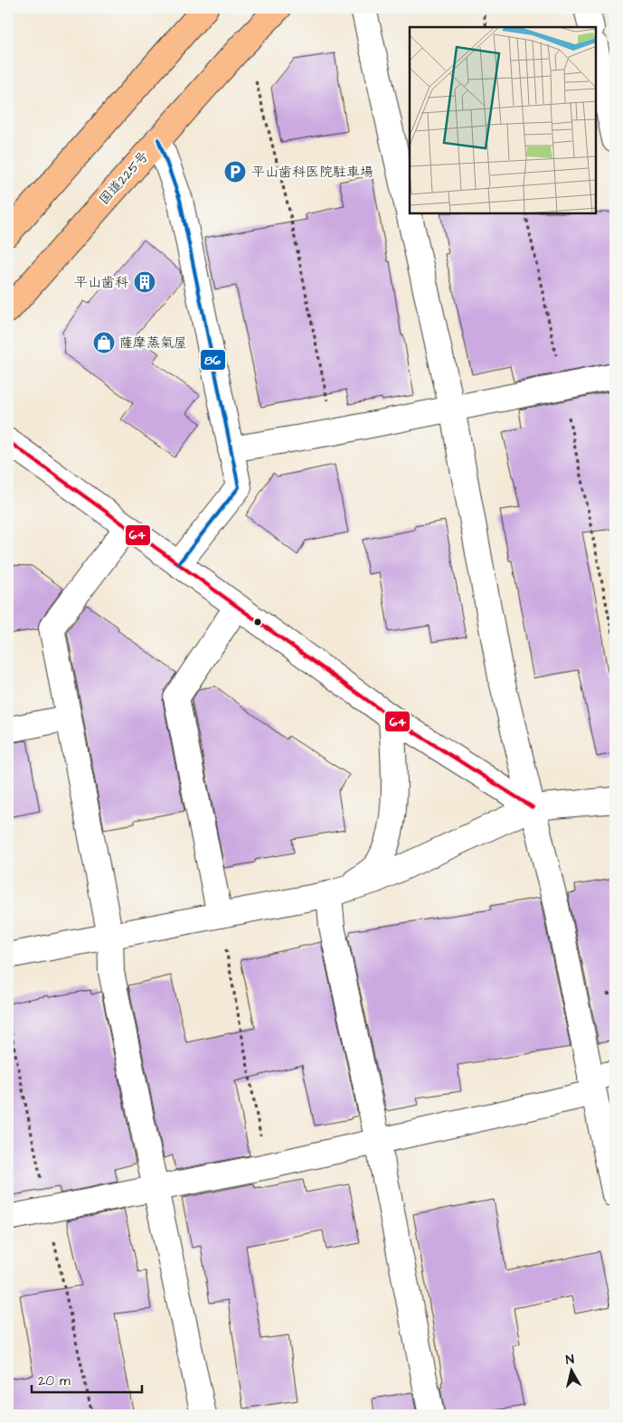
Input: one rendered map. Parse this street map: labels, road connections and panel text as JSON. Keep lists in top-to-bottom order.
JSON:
{
  "streets": {
    "highway": ["国道225号"]
  },
  "places": {
    "parking": ["平山歯科医院駐車場"],
    "building": ["平山歯科"],
    "shop": ["薩摩蒸氣屋"]
  },
  "lines": ["transit line 86", "transit line 64"],
  "scale_bar": "20 m",
  "north": "top"
}
